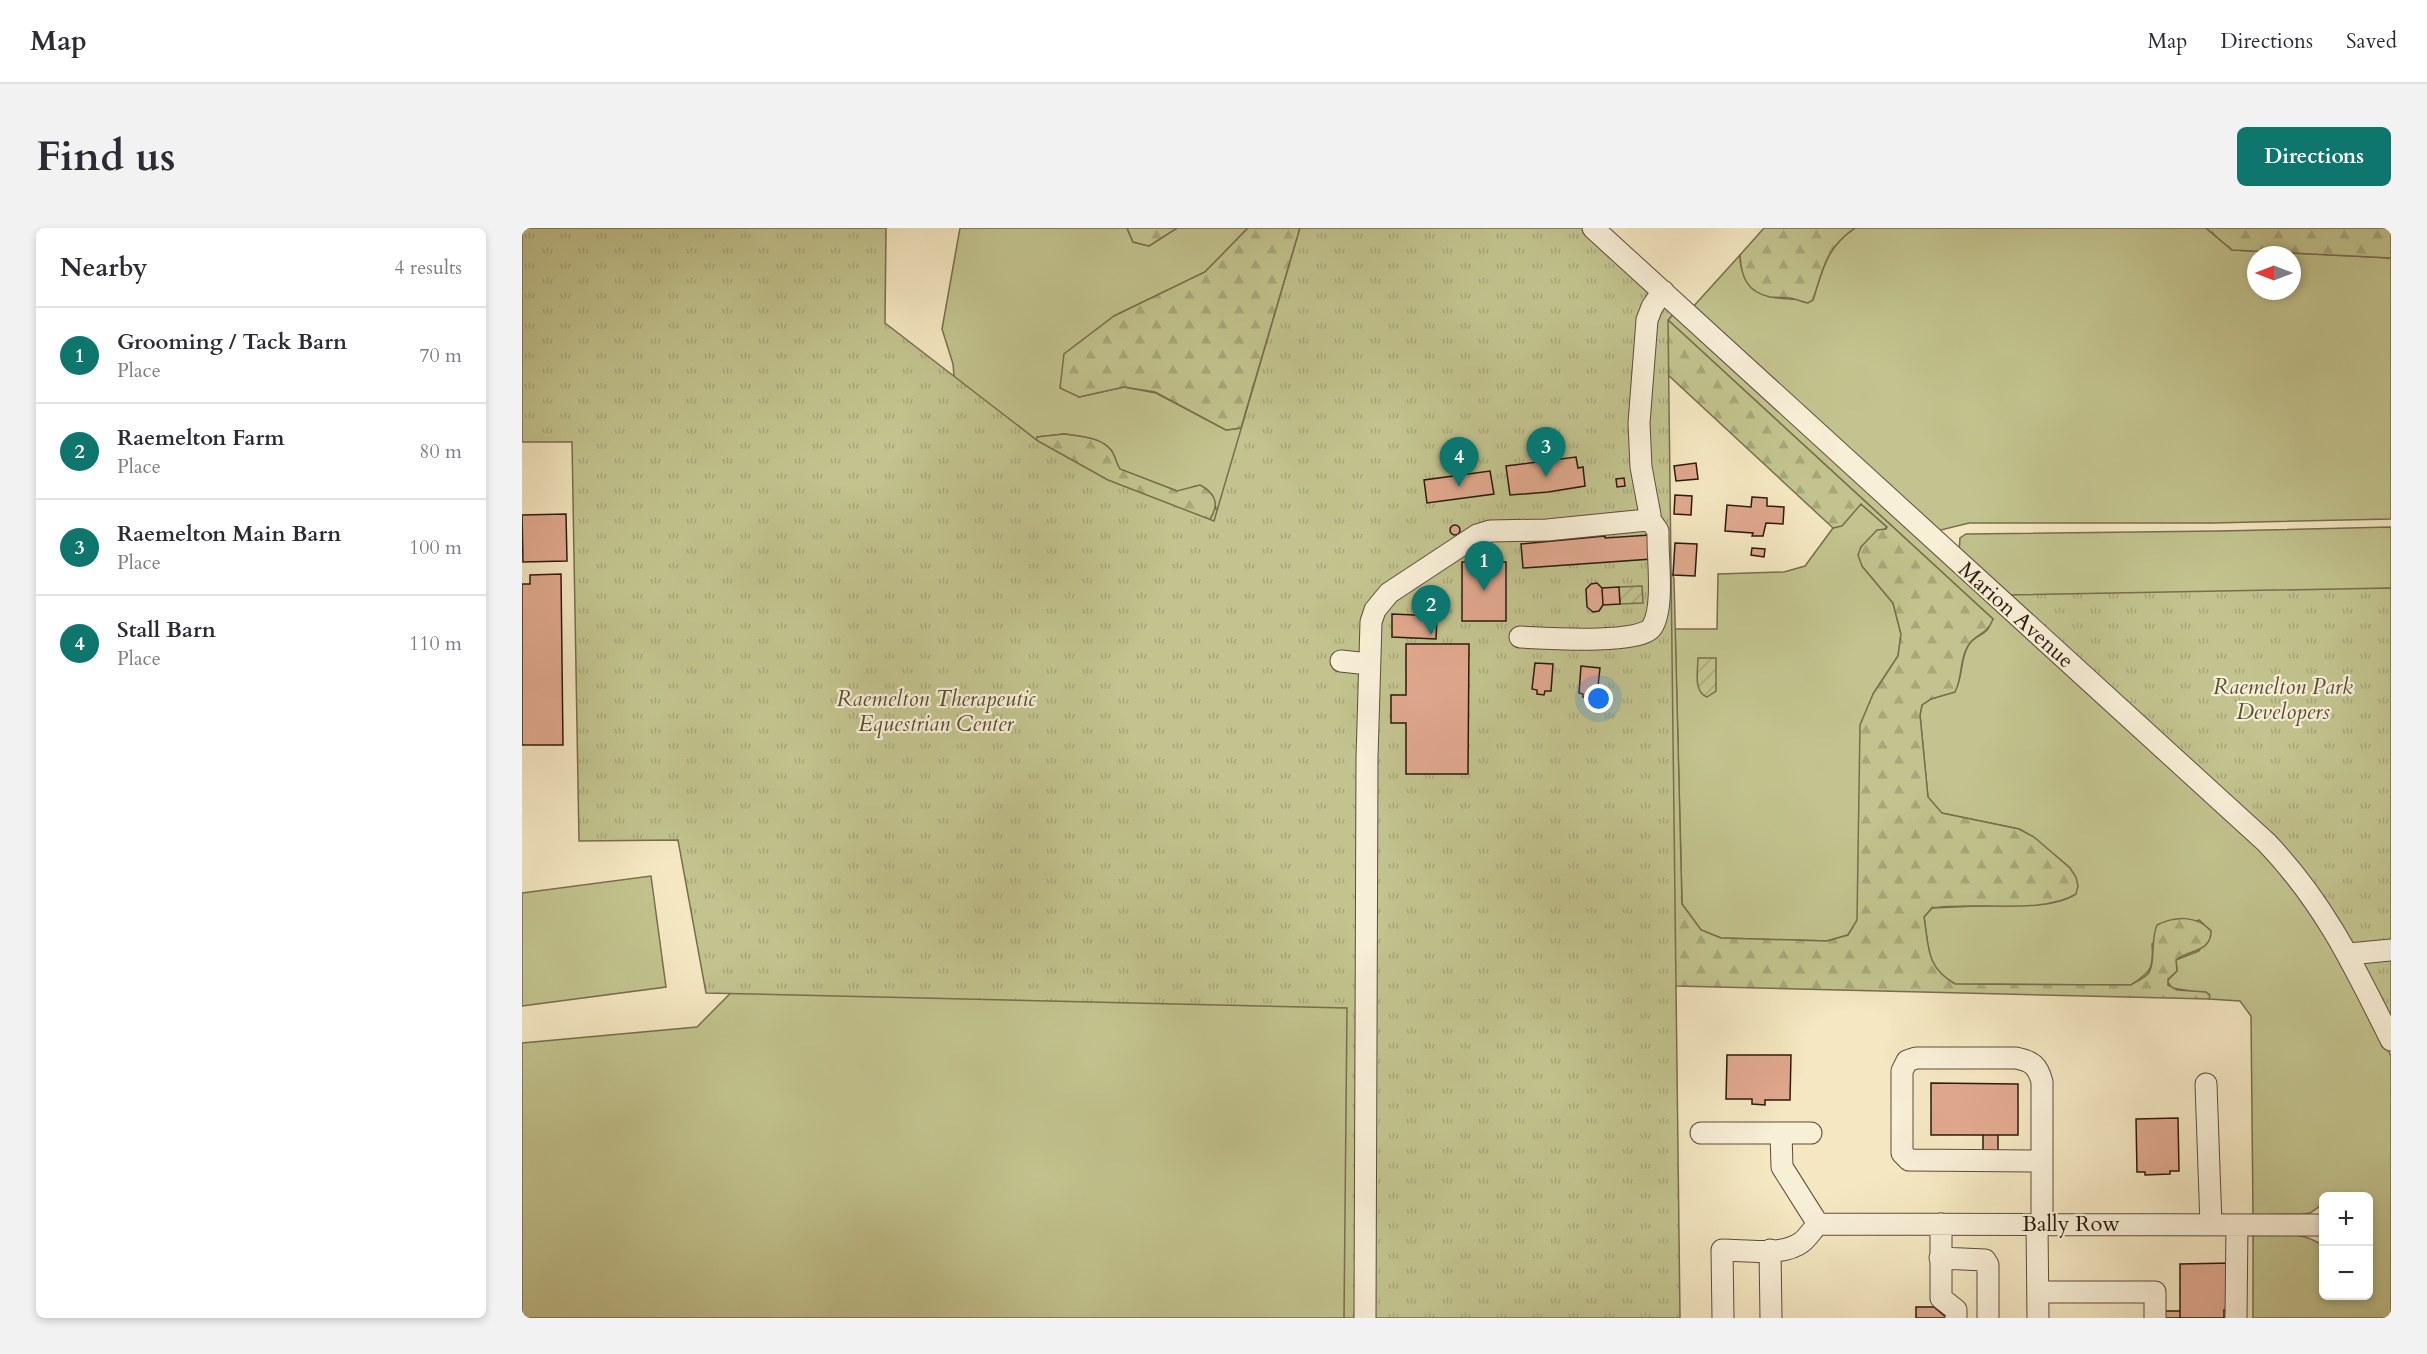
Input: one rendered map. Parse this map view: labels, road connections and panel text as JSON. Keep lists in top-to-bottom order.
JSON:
{
  "streets": {
    "street": ["Marion Avenue", "Bally Row"]
  },
  "parks": ["Raemelton Park Developers", "Raemelton Therapeutic Equestrian Center"],
  "north": "left",
  "page": {
    "header": "Map",
    "nav": ["Map", "Directions", "Saved"],
    "buttons": "Directions",
    "title": "Find us",
    "heading": ["Nearby", "4 results"],
    "list": [
      {
        "mark": "1",
        "name": "Grooming / Tack Barn",
        "note": "Place",
        "value": "70 m"
      },
      {
        "mark": "2",
        "name": "Raemelton Farm",
        "note": "Place",
        "value": "80 m"
      },
      {
        "mark": "3",
        "name": "Raemelton Main Barn",
        "note": "Place",
        "value": "100 m"
      },
      {
        "mark": "4",
        "name": "Stall Barn",
        "note": "Place",
        "value": "110 m"
      }
    ],
    "pins": [
      "3",
      "4",
      "1",
      "2"
    ],
    "map_buttons": ["+", "−"]
  }
}
